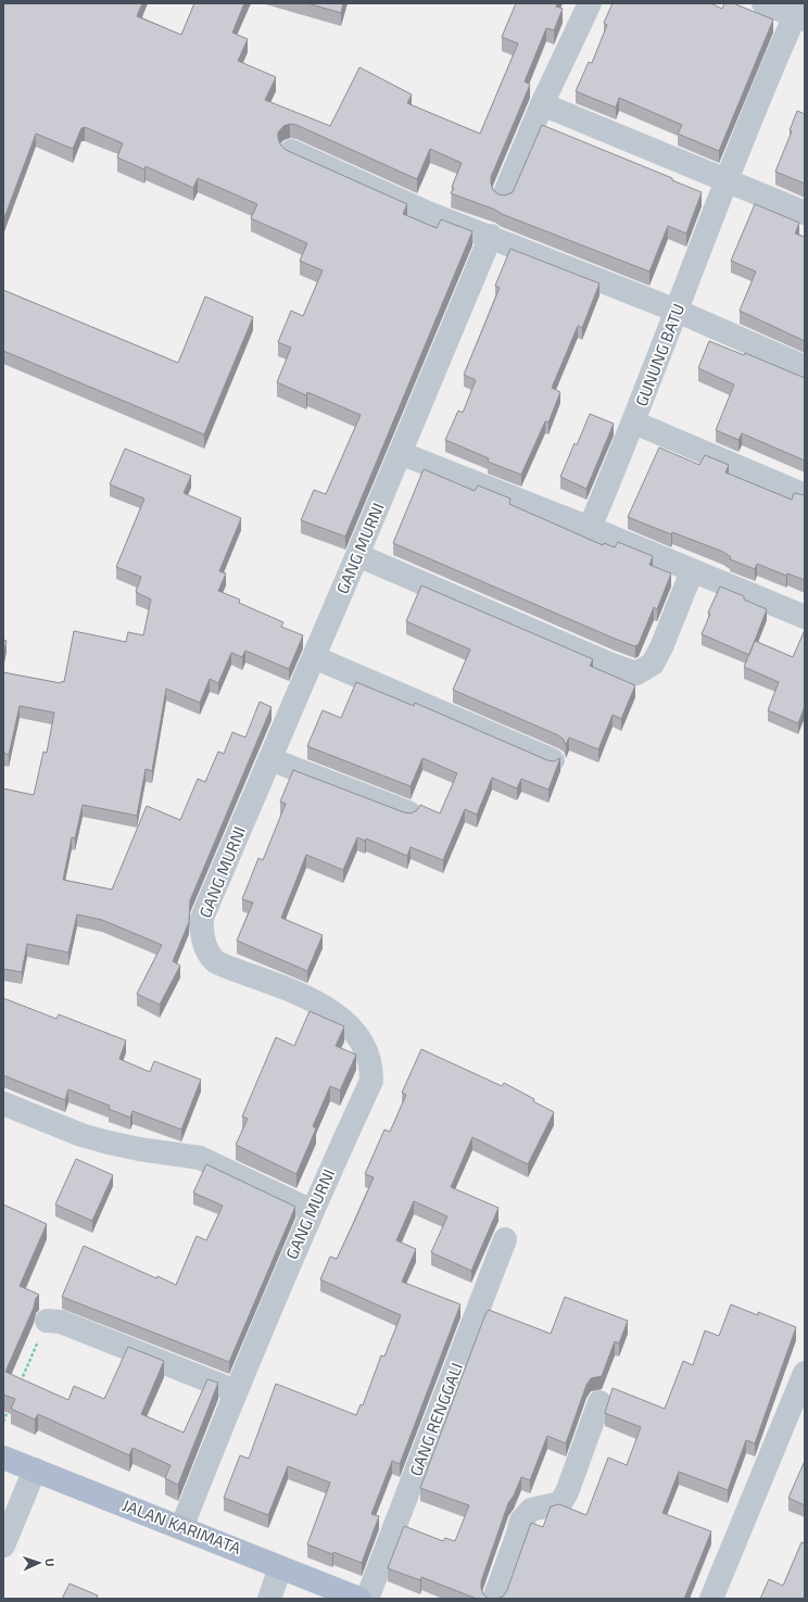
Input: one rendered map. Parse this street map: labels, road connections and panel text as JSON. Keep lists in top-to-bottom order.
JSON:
{
  "streets": {
    "main road": ["JALAN KARIMATA"],
    "street": ["GUNUNG BATU", "GANG MURNI", "GANG RENGGALI"]
  },
  "crossings": [
    ["GANG MURNI", "JALAN KARIMATA"]
  ],
  "north": "right"
}
